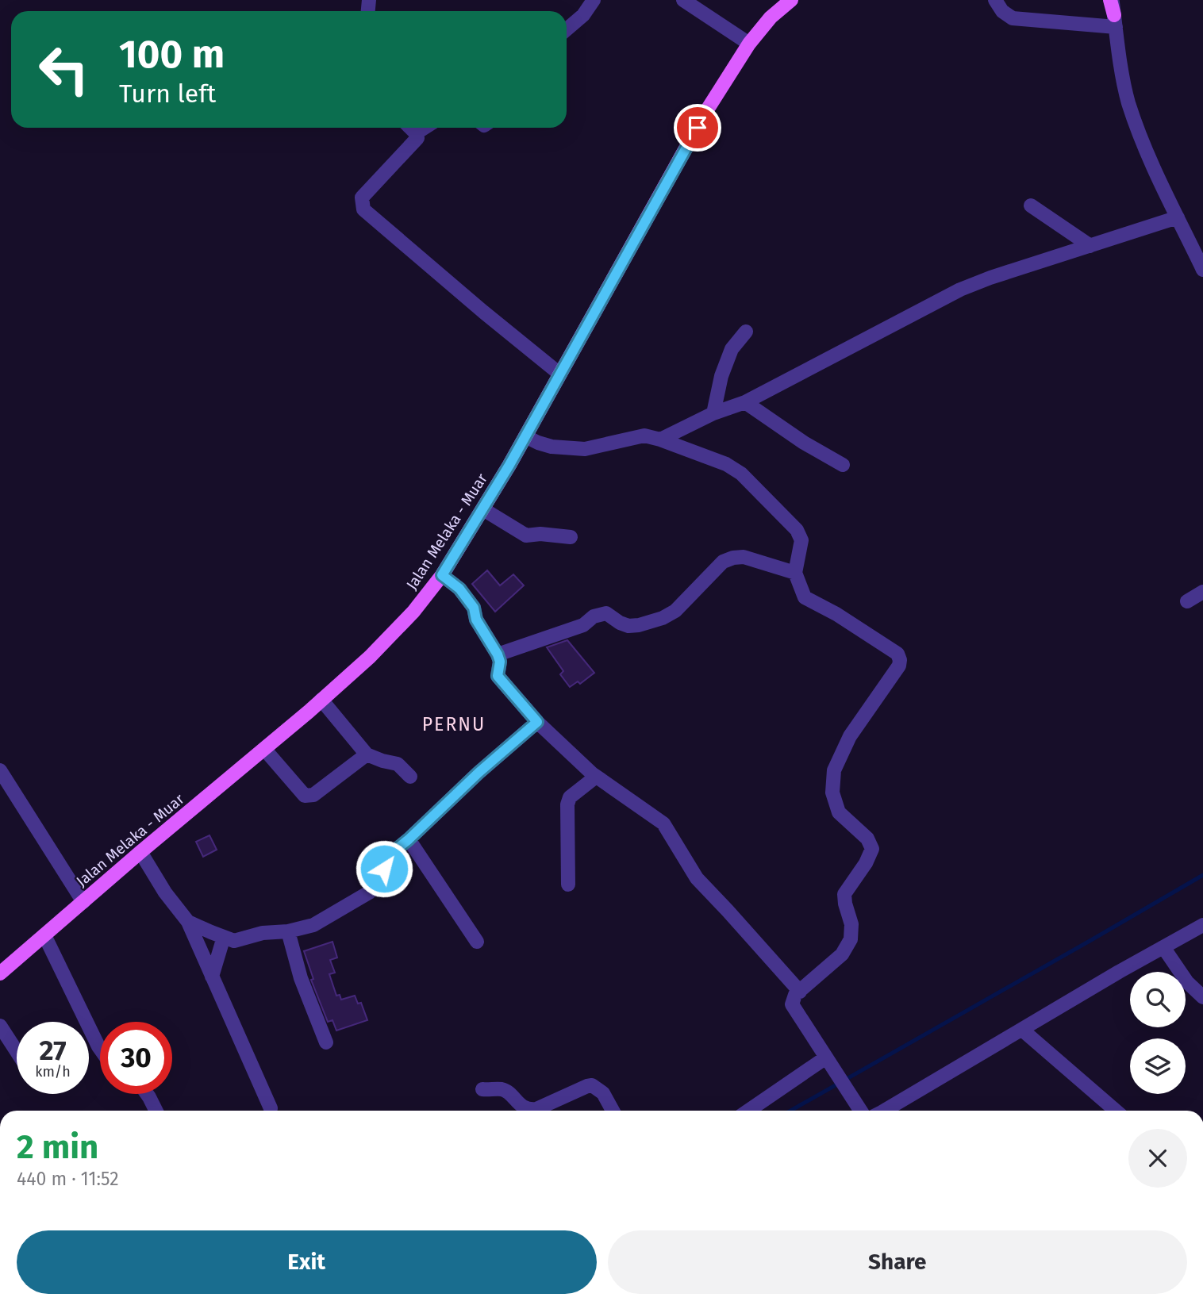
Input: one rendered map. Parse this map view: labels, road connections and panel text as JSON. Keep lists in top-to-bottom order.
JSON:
{
  "streets": {
    "main road": ["Jalan Melaka - Muar"]
  },
  "districts": ["PERNU"],
  "page": {
    "turn": ["100 m", "Turn left"],
    "speed": "27 km/h",
    "limit": "30",
    "heading": ["2 min", "440 m · 11:52"],
    "buttons": ["Exit", "Share"]
  }
}
